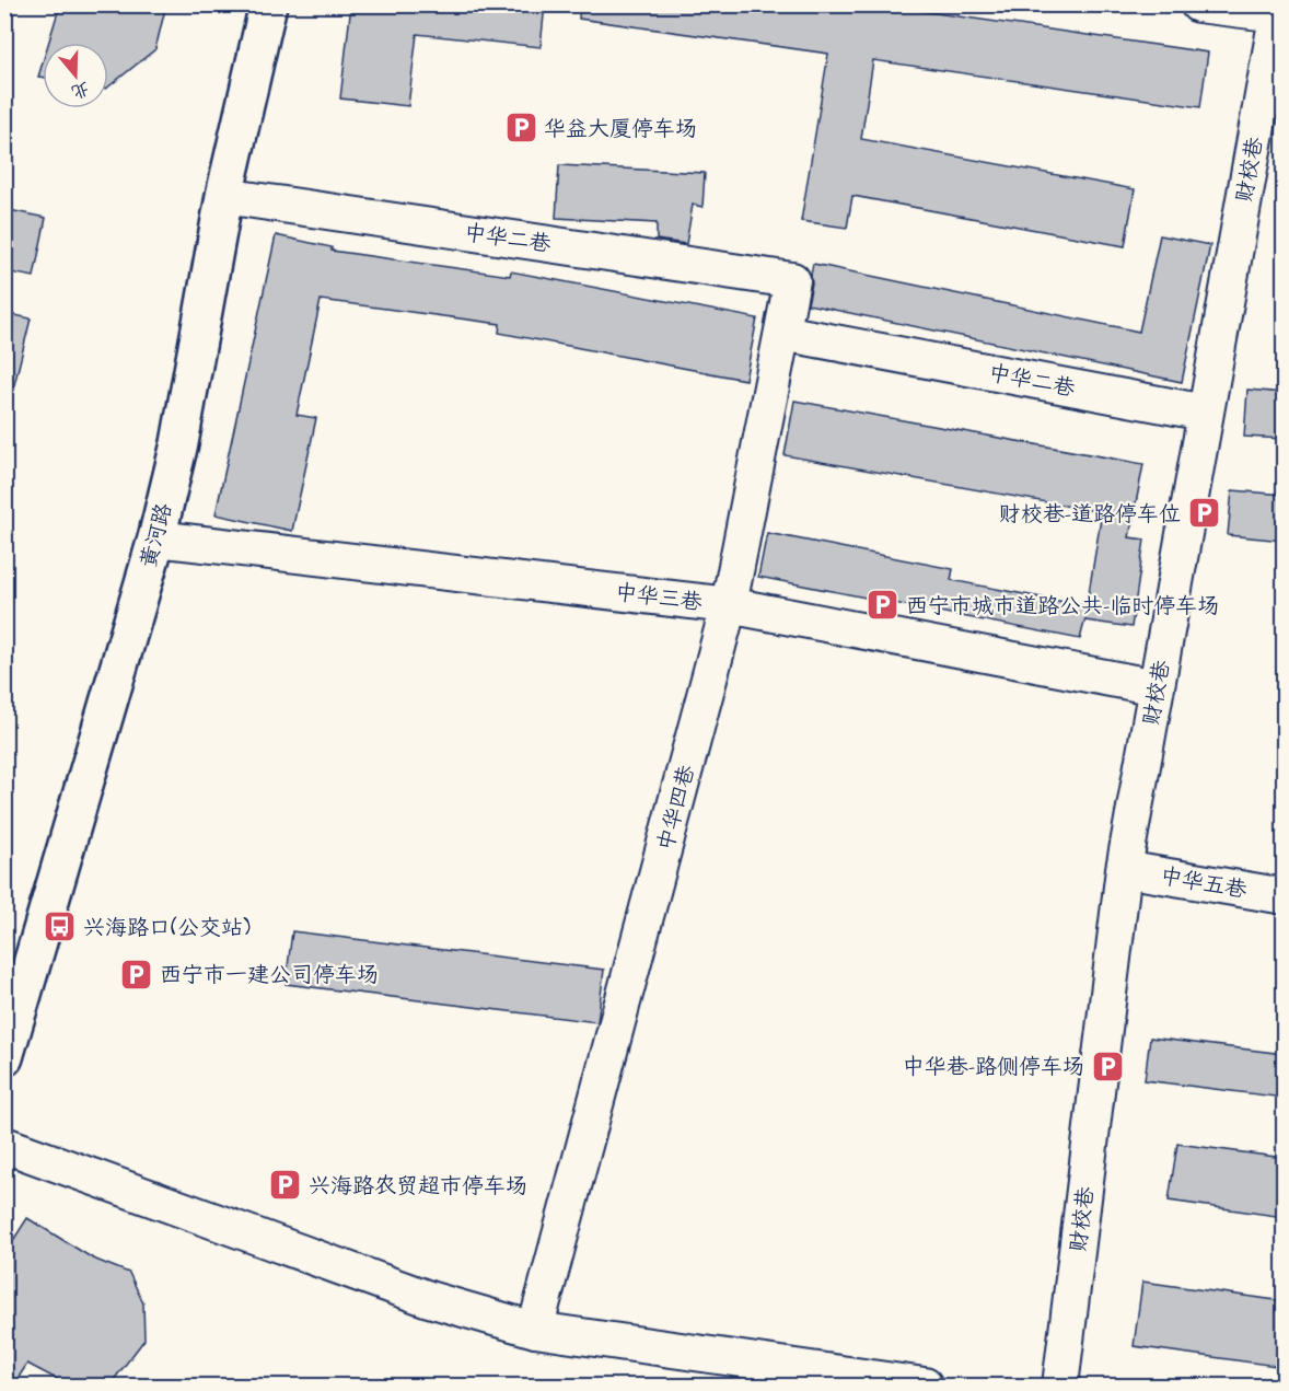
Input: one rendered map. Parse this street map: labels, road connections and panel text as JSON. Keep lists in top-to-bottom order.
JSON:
{
  "streets": {
    "main road": ["黄河路"],
    "street": [
      "财校巷",
      "中华二巷",
      "中华三巷",
      "中华四巷",
      "中华五巷"
    ]
  },
  "crossings": [
    ["财校巷", "中华二巷"],
    ["财校巷", "中华三巷"],
    ["财校巷", "中华五巷"],
    ["中华二巷", "黄河路"],
    ["中华二巷", "中华四巷"],
    ["黄河路", "中华三巷"],
    ["中华三巷", "中华四巷"]
  ],
  "places": {
    "parking": [
      "华益大厦停车场",
      "财校巷-道路停车位",
      "西宁市城市道路公共-临时停车场",
      "西宁市一建公司停车场",
      "中华巷-路侧停车场",
      "兴海路农贸超市停车场"
    ],
    "bus stop": ["兴海路口(公交站)"]
  },
  "north": "bottom"
}
